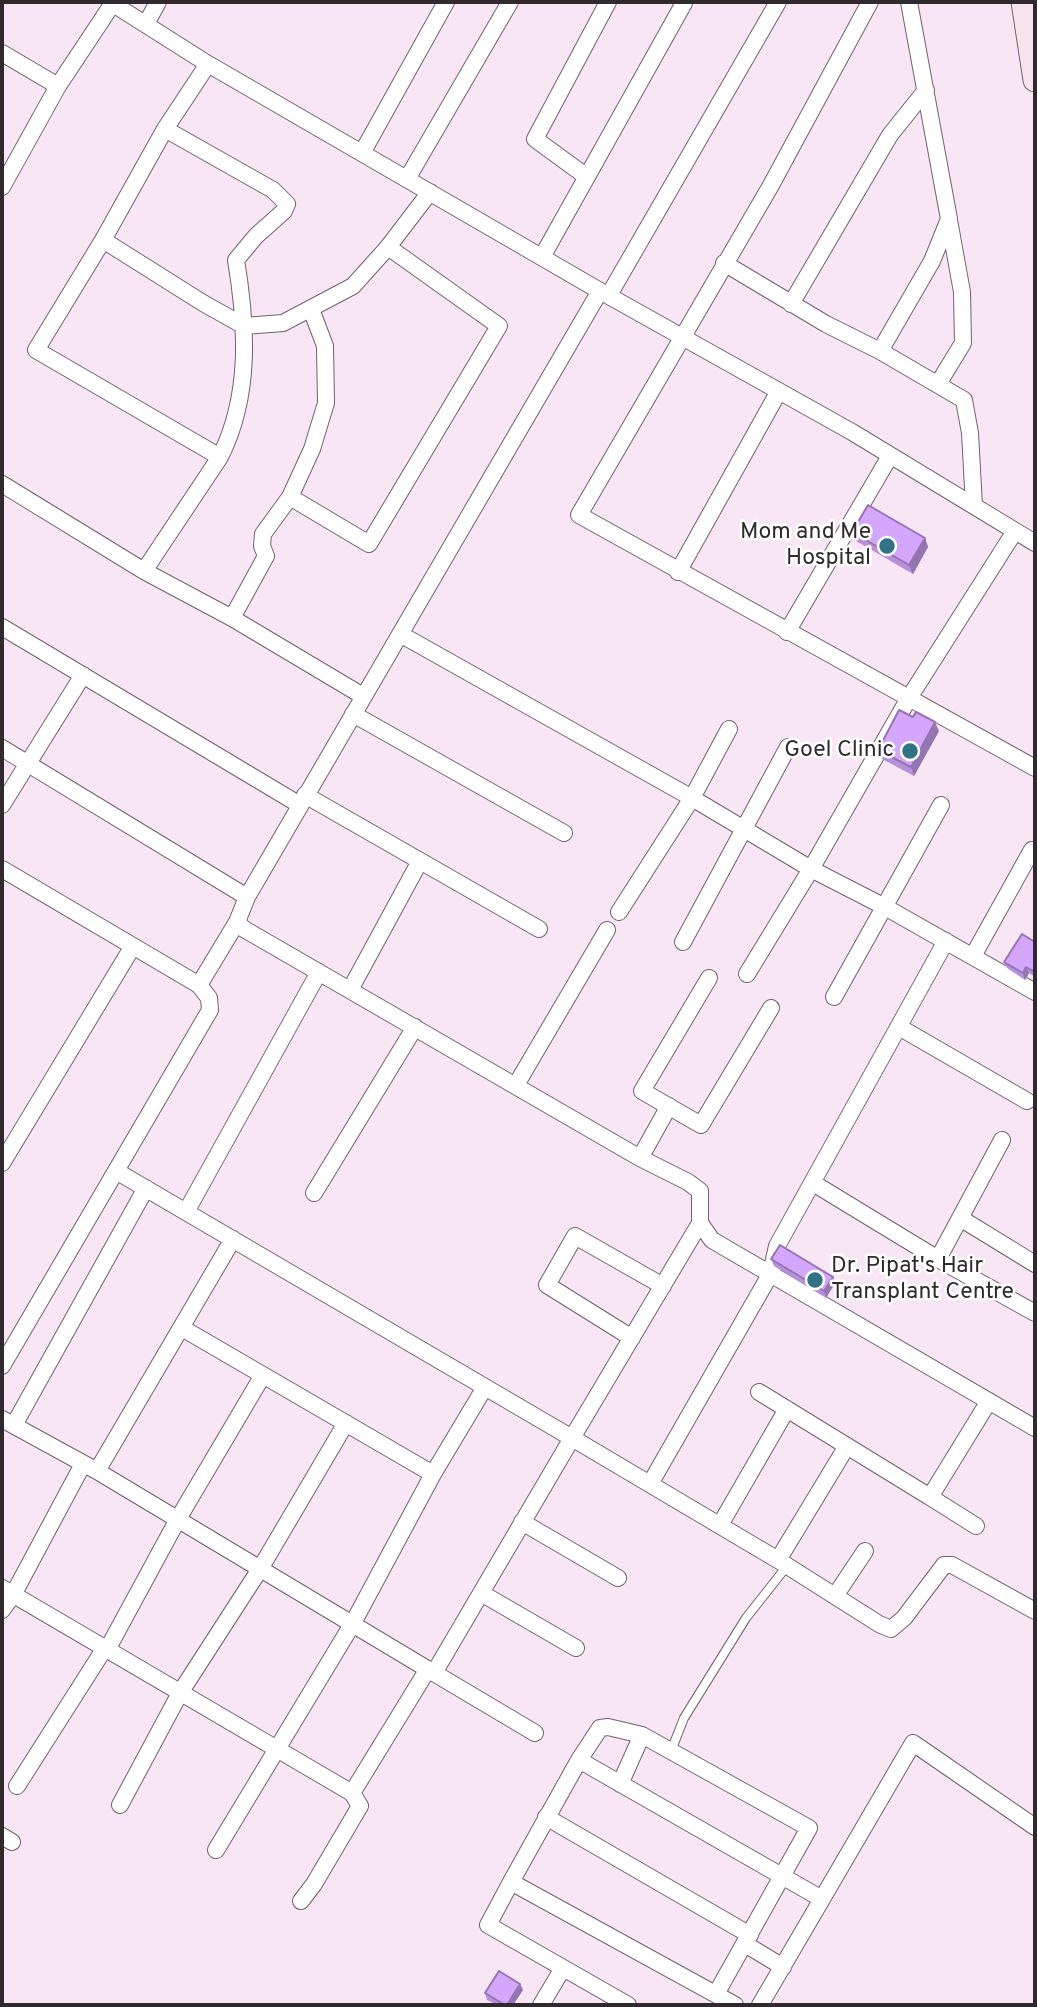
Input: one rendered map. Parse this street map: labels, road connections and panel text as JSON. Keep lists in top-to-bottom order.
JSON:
{
  "places": ["Mom and Me Hospital", "Goel Clinic", "Dr. Pipat's Hair Transplant Centre"]
}
